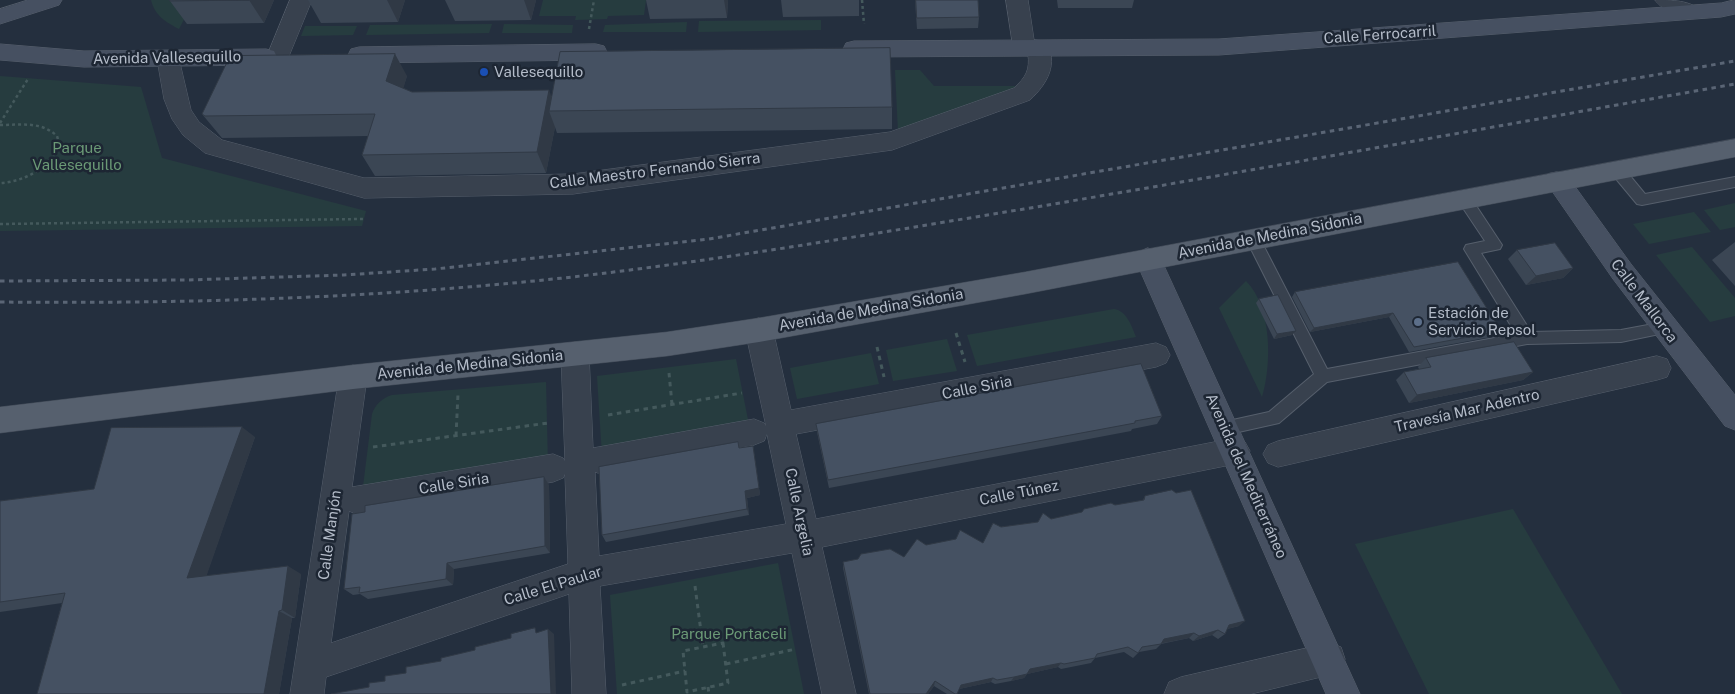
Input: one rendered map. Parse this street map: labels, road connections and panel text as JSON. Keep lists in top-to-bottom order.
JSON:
{
  "streets": {
    "main road": ["Avenida de Medina Sidonia"],
    "street": [
      "Calle Ferrocarril",
      "Avenida Vallesequillo",
      "Calle Maestro Fernando Sierra",
      "Calle Mallorca",
      "Calle Siria",
      "Travesía Mar Adentro",
      "Avenida del Mediterráneo",
      "Calle Túnez",
      "Calle Argelia",
      "Calle Manjón",
      "Calle El Paular"
    ]
  },
  "crossings": [
    ["Calle Ferrocarril", "Calle Maestro Fernando Sierra"],
    ["Avenida Vallesequillo", "Calle Maestro Fernando Sierra"],
    ["Avenida de Medina Sidonia", "Calle Mallorca"],
    ["Avenida de Medina Sidonia", "Avenida del Mediterráneo"],
    ["Avenida de Medina Sidonia", "Calle Argelia"],
    ["Avenida de Medina Sidonia", "Calle Manjón"],
    ["Avenida del Mediterráneo", "Calle Túnez"],
    ["Calle Túnez", "Calle Argelia"],
    ["Calle Túnez", "Calle El Paular"],
    ["Calle Argelia", "Calle El Paular"],
    ["Calle Manjón", "Calle El Paular"]
  ],
  "parks": ["Parque Vallesequillo", "Parque Portaceli"],
  "places": ["Vallesequillo", "Estación de Servicio Repsol"]
}
